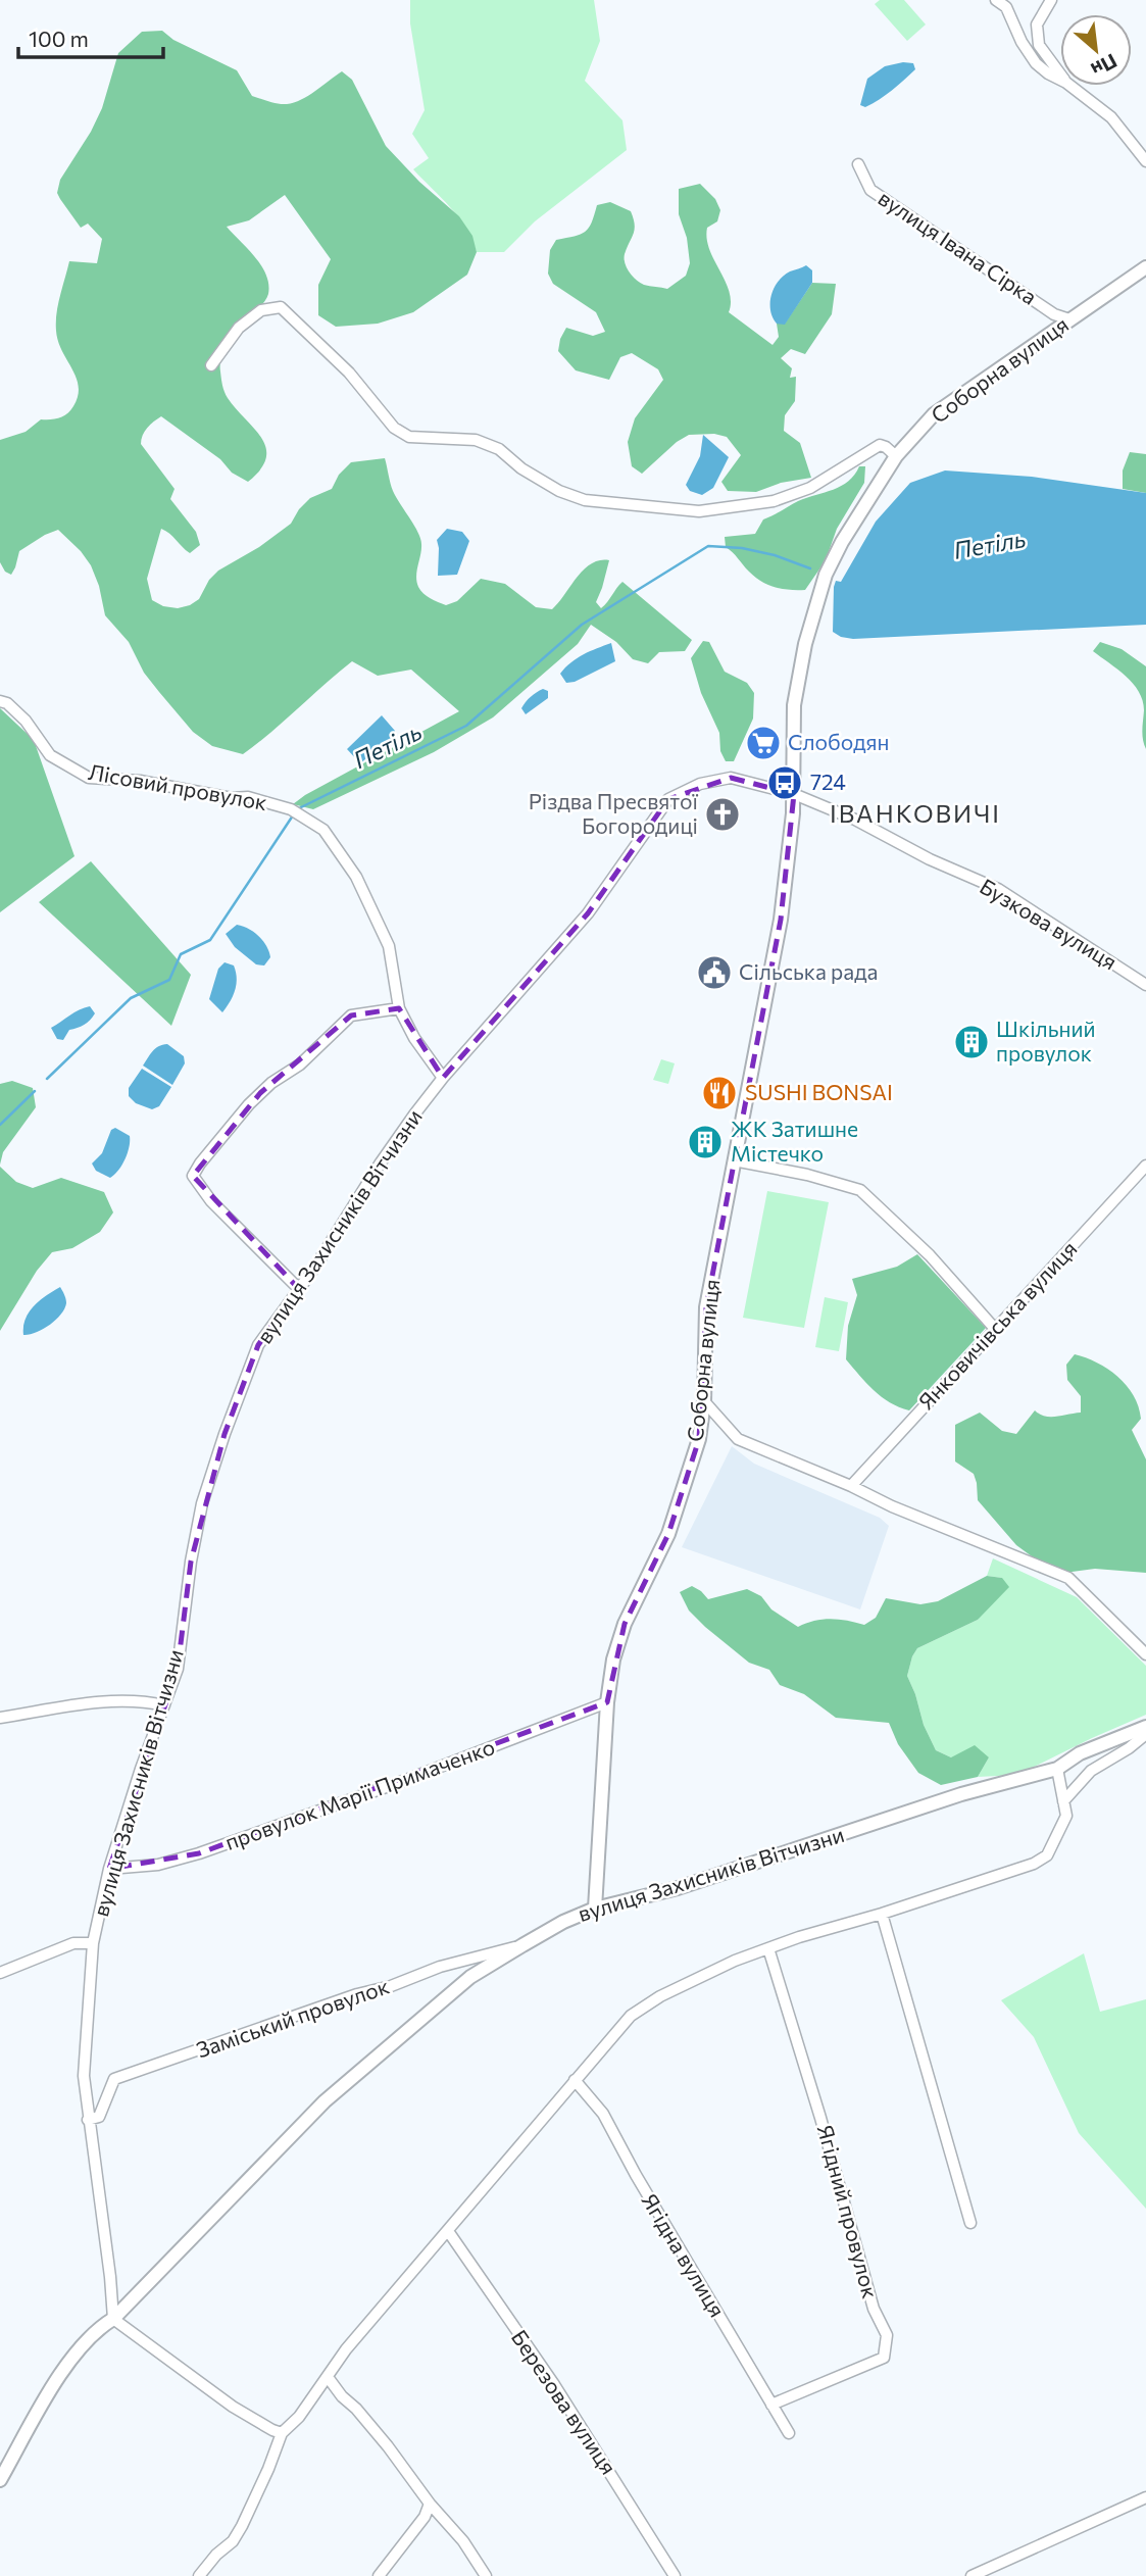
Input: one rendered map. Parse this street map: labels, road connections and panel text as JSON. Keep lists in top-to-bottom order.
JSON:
{
  "streets": {
    "street": [
      "вулиця Івана Сірка",
      "Соборна вулиця",
      "Лісовий провулок",
      "Бузкова вулиця",
      "вулиця Захисників Вітчизни",
      "Янковичівська вулиця",
      "провулок Марії Примаченко",
      "Заміський провулок",
      "Ягідний провулок",
      "Ягідна вулиця",
      "Березова вулиця"
    ]
  },
  "crossings": [
    ["вулиця Івана Сірка", "Соборна вулиця"],
    ["Соборна вулиця", "Бузкова вулиця"],
    ["Соборна вулиця", "вулиця Захисників Вітчизни"],
    ["Соборна вулиця", "провулок Марії Примаченко"],
    ["Лісовий провулок", "вулиця Захисників Вітчизни"],
    ["Бузкова вулиця", "вулиця Захисників Вітчизни"],
    ["вулиця Захисників Вітчизни", "провулок Марії Примаченко"],
    ["вулиця Захисників Вітчизни", "Заміський провулок"],
    ["Ягідний провулок", "Ягідна вулиця"]
  ],
  "districts": ["ІВАНКОВИЧІ"],
  "water": ["Петіль"],
  "places": {
    "supermarket": ["Слободян"],
    "bus stop": ["724"],
    "church": ["Різдва Пресвятої Богородиці"],
    "public building": ["Cільська рада"],
    "building": ["Шкільний провулок", "ЖК Затишне Містечко"],
    "restaurant": ["SUSHI BONSAI"]
  },
  "scale_bar": "100 m",
  "north": "bottom right"
}
